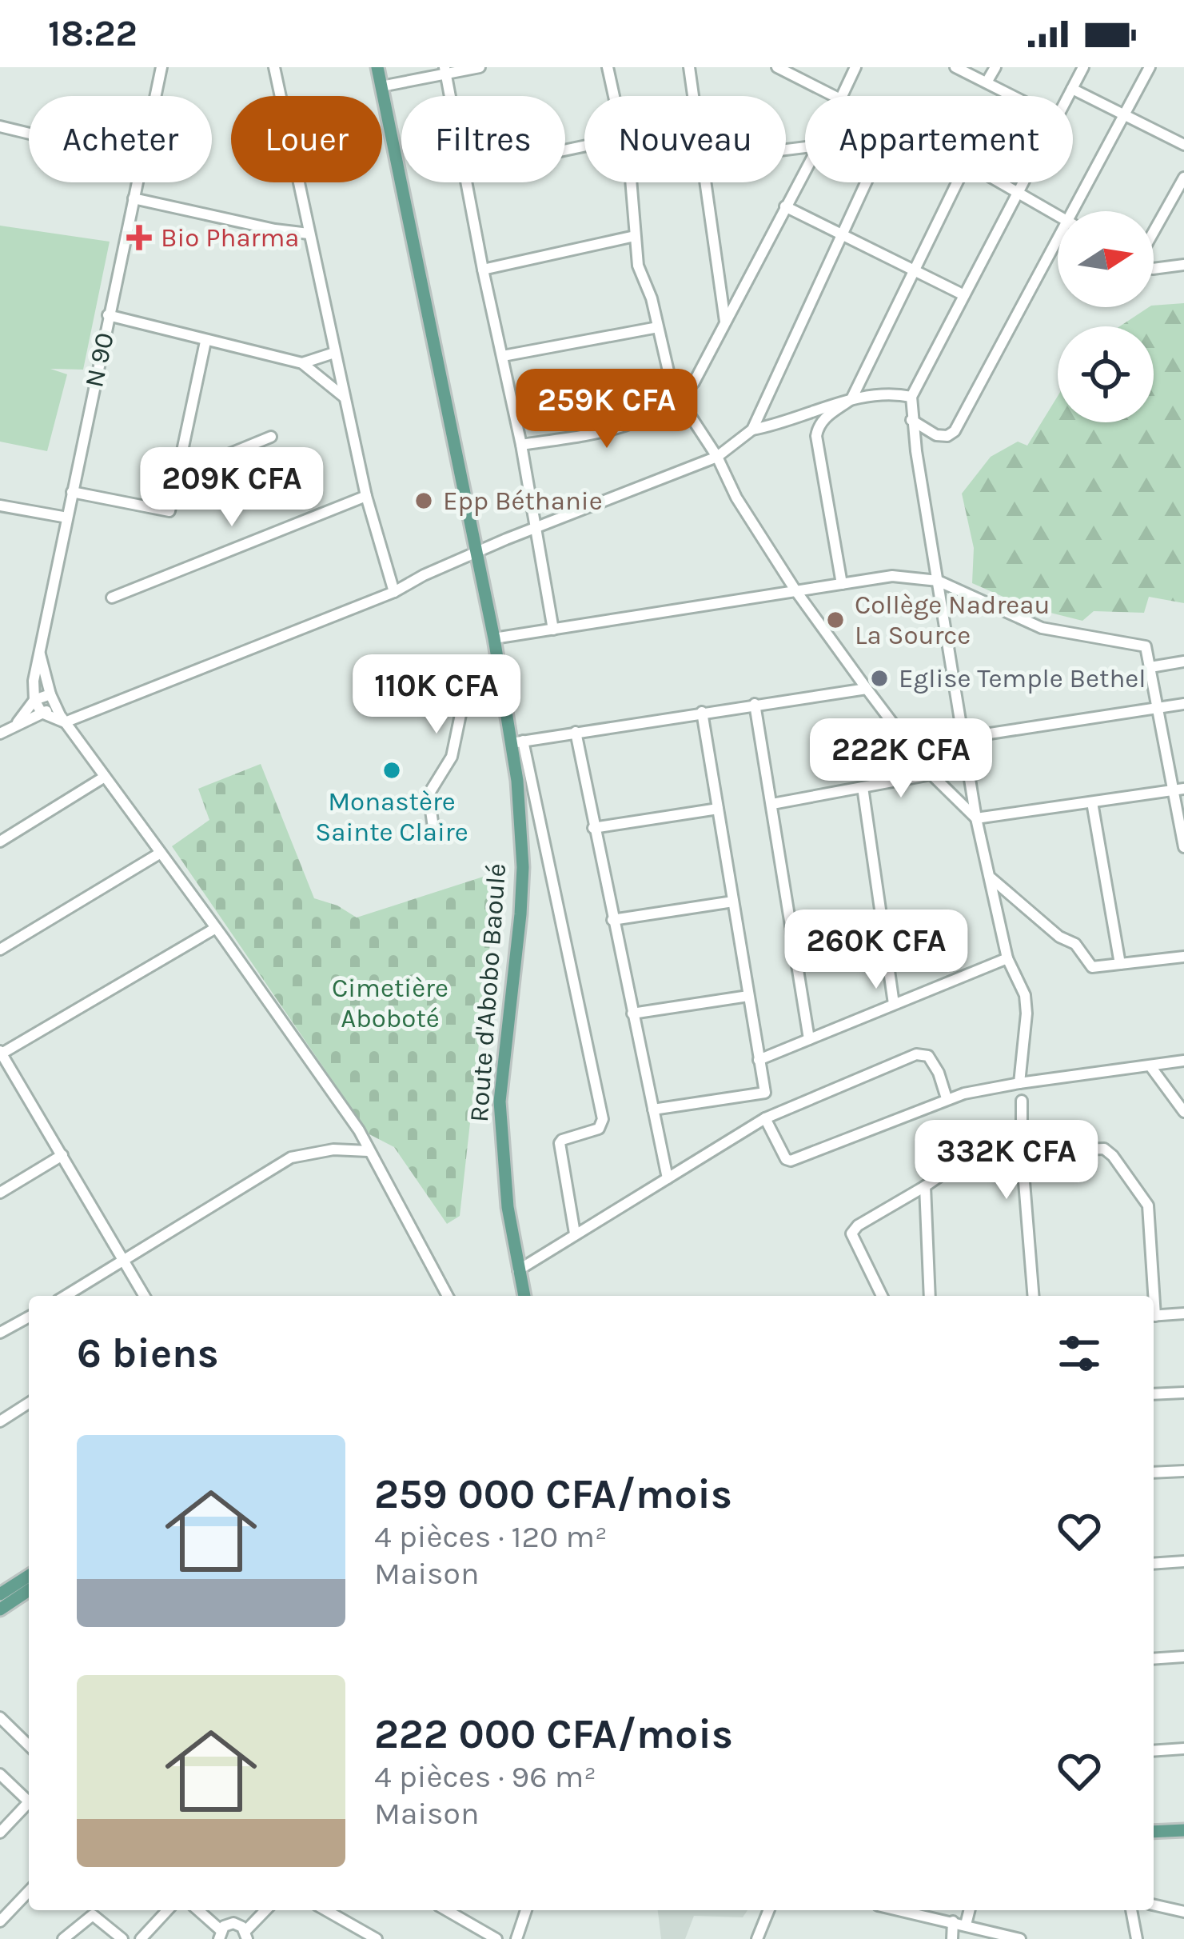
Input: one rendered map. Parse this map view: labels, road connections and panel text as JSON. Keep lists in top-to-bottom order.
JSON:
{
  "streets": {
    "main road": ["Route d'Abobo Baoulé"],
    "street": ["N 90"]
  },
  "parks": ["Cimetière Aboboté"],
  "places": {
    "health": ["Bio Pharma"],
    "other": [
      "Epp Béthanie",
      "Collège Nadreau La Source",
      "Eglise Temple Bethel",
      "Monastère Sainte Claire"
    ]
  },
  "north": "right",
  "page": {
    "status": "18:22",
    "chip": [
      "Acheter",
      "Louer",
      "Filtres",
      "Nouveau",
      "Appartement"
    ],
    "price": [
      "259K CFA",
      "209K CFA",
      "110K CFA",
      "222K CFA",
      "260K CFA",
      "332K CFA"
    ],
    "heading": "6 biens",
    "list": [
      {
        "name": "259 000 CFA/mois",
        "note": "4 pièces · 120 m² · Maison"
      },
      {
        "name": "222 000 CFA/mois",
        "note": "4 pièces · 96 m² · Maison"
      }
    ]
  }
}
